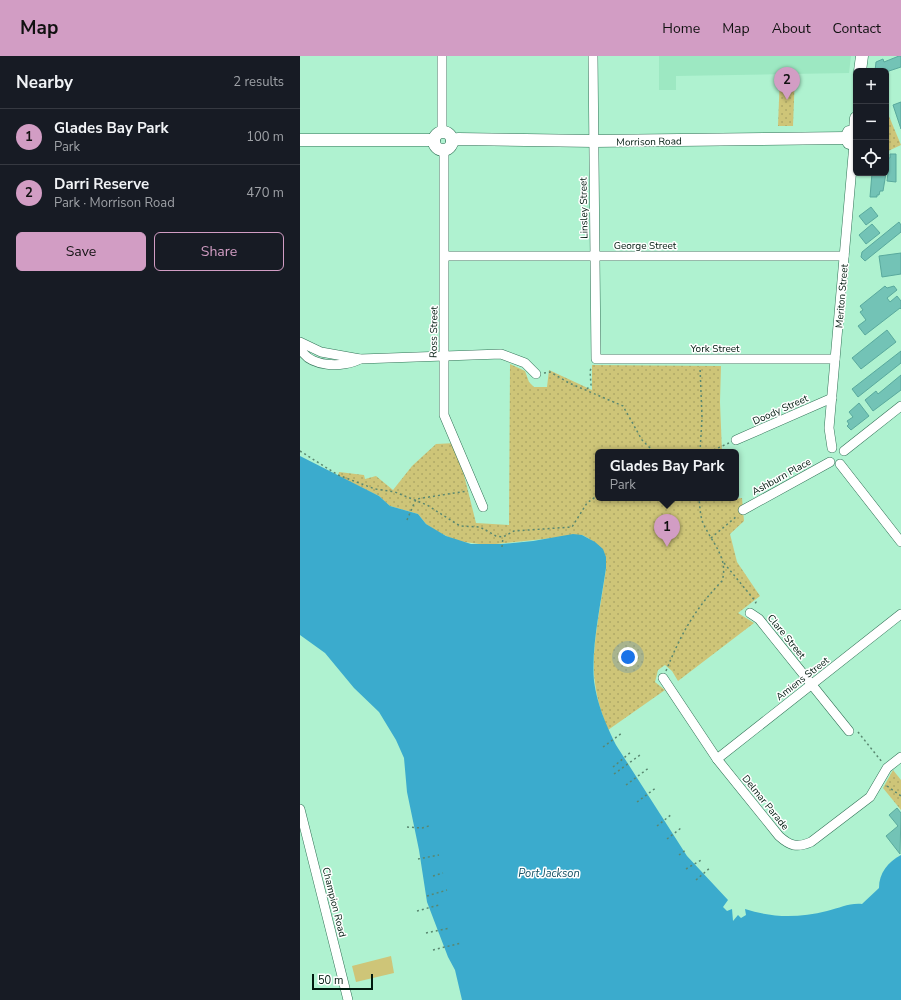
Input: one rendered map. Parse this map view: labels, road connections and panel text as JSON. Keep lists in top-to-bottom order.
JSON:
{
  "streets": {
    "street": [
      "Morrison Road",
      "Linsley Street",
      "George Street",
      "Meriton Street",
      "Ross Street",
      "York Street",
      "Doody Street",
      "Ashburn Place",
      "Clare Street",
      "Amiens Street",
      "Delmar Parade",
      "Champion Road"
    ]
  },
  "crossings": [
    ["Morrison Road", "Linsley Street"],
    ["Morrison Road", "Meriton Street"],
    ["Morrison Road", "Ross Street"],
    ["Linsley Street", "George Street"],
    ["Linsley Street", "York Street"],
    ["George Street", "Meriton Street"],
    ["George Street", "Ross Street"],
    ["Meriton Street", "York Street"],
    ["Meriton Street", "Doody Street"],
    ["Meriton Street", "Ashburn Place"],
    ["Clare Street", "Amiens Street"],
    ["Amiens Street", "Delmar Parade"]
  ],
  "water": ["Port Jackson"],
  "scale_bar": "50 m",
  "page": {
    "header": "Map",
    "nav": [
      "Home",
      "Map",
      "About",
      "Contact"
    ],
    "heading": ["Nearby", "2 results"],
    "pins": ["2", "1"],
    "map_buttons": ["+", "−"],
    "list": [
      {
        "mark": "1",
        "name": "Glades Bay Park",
        "note": "Park",
        "value": "100 m"
      },
      {
        "mark": "2",
        "name": "Darri Reserve",
        "note": "Park · Morrison Road",
        "value": "470 m"
      }
    ],
    "buttons": ["Save", "Share"],
    "popup": ["Glades Bay Park", "Park"],
    "scale": "50 m"
  }
}
